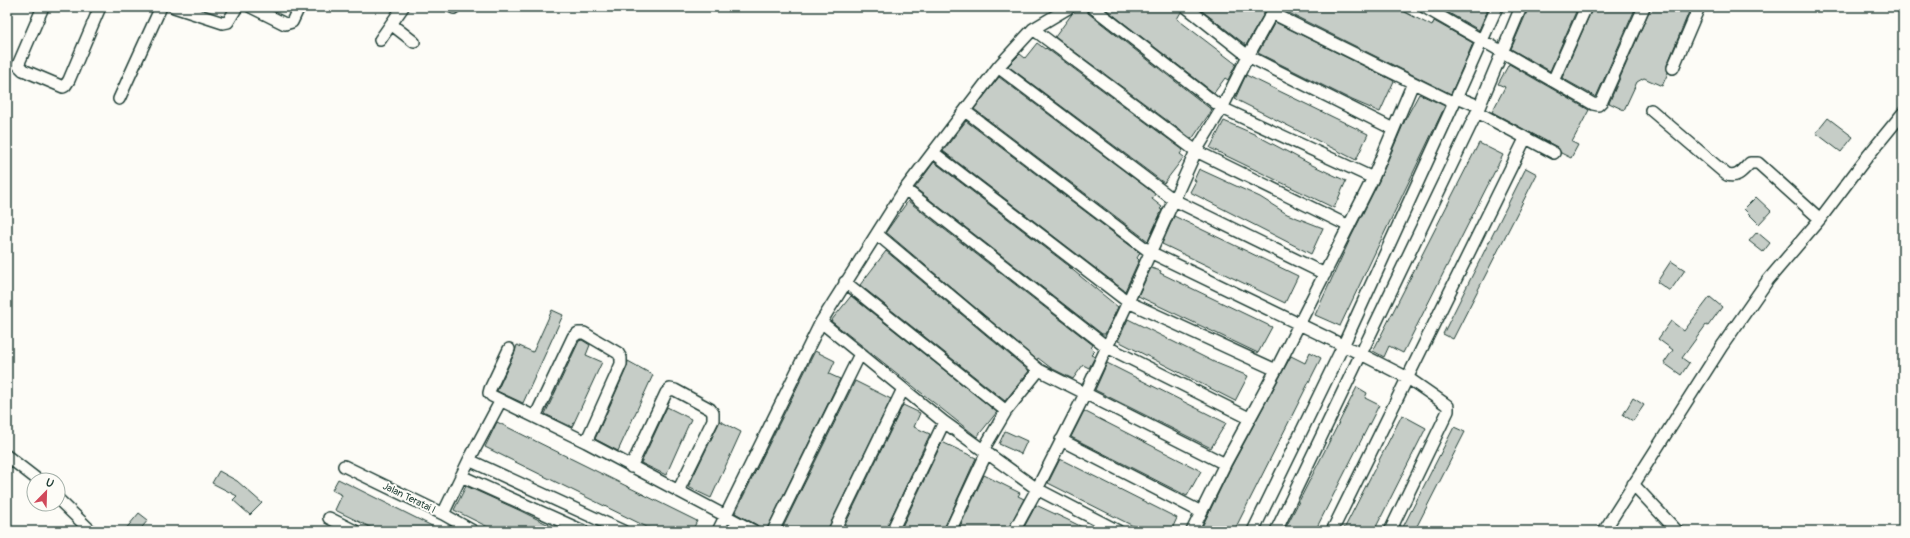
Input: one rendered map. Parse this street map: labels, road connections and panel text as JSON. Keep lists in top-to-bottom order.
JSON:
{
  "streets": {
    "street": ["Jalan Teratai I"]
  },
  "north": "top right"
}
